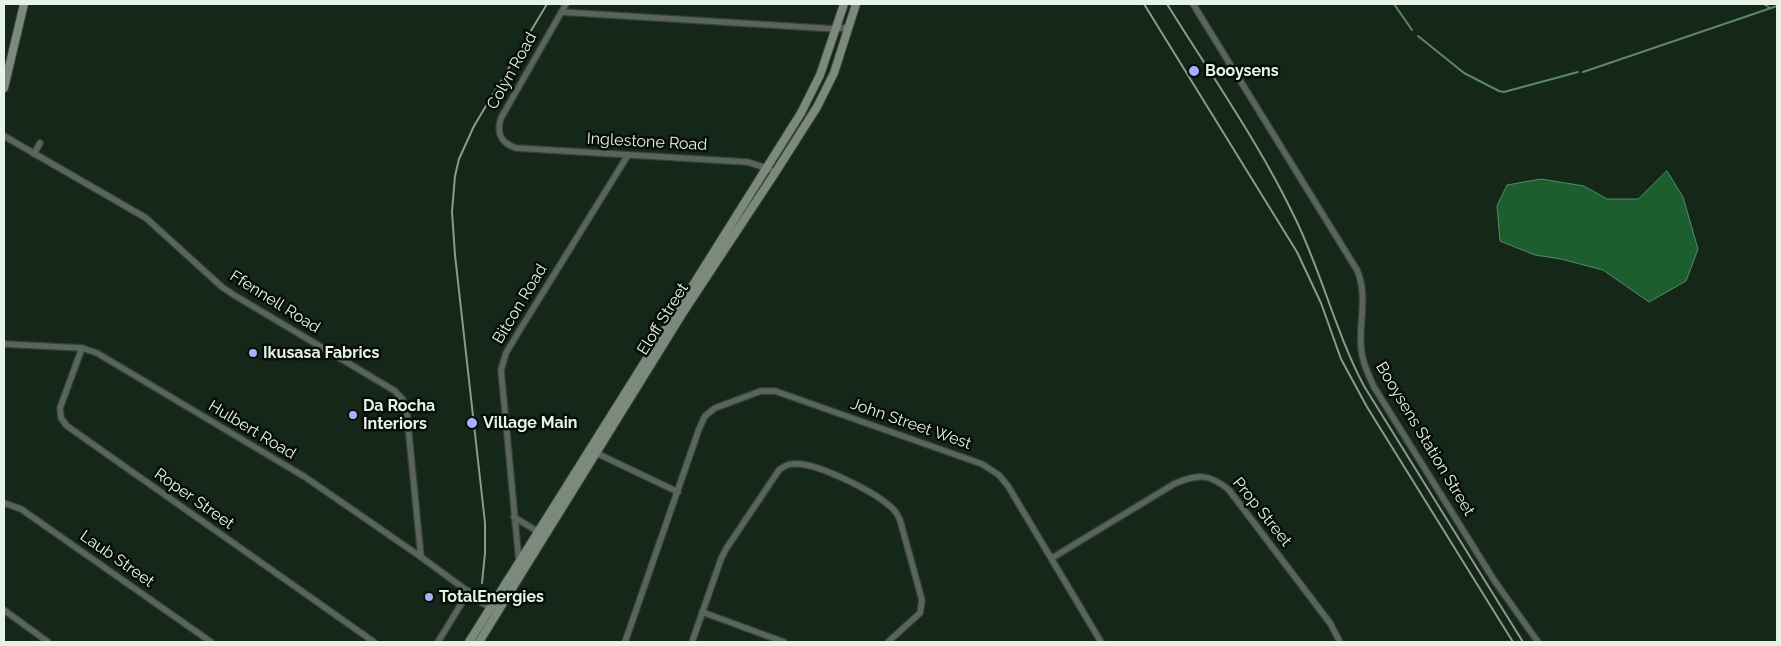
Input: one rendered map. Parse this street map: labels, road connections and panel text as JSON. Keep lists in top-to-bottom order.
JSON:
{
  "streets": {
    "street": [
      "Colyn Road",
      "Inglestone Road",
      "Ffennell Road",
      "Bitcon Road",
      "Eloff Street",
      "John Street West",
      "Hulbert Road",
      "Booysens Station Street",
      "Roper Street",
      "Prop Street",
      "Laub Street"
    ]
  },
  "crossings": [
    ["Colyn Road", "Inglestone Road"],
    ["Inglestone Road", "Bitcon Road"],
    ["Inglestone Road", "Eloff Street"],
    ["Ffennell Road", "Hulbert Road"],
    ["Bitcon Road", "Eloff Street"],
    ["Eloff Street", "Hulbert Road"],
    ["John Street West", "Prop Street"],
    ["Hulbert Road", "Roper Street"]
  ],
  "places": [
    "Booysens",
    "Ikusasa Fabrics",
    "Da Rocha Interiors",
    "Village Main",
    "TotalEnergies"
  ]
}
